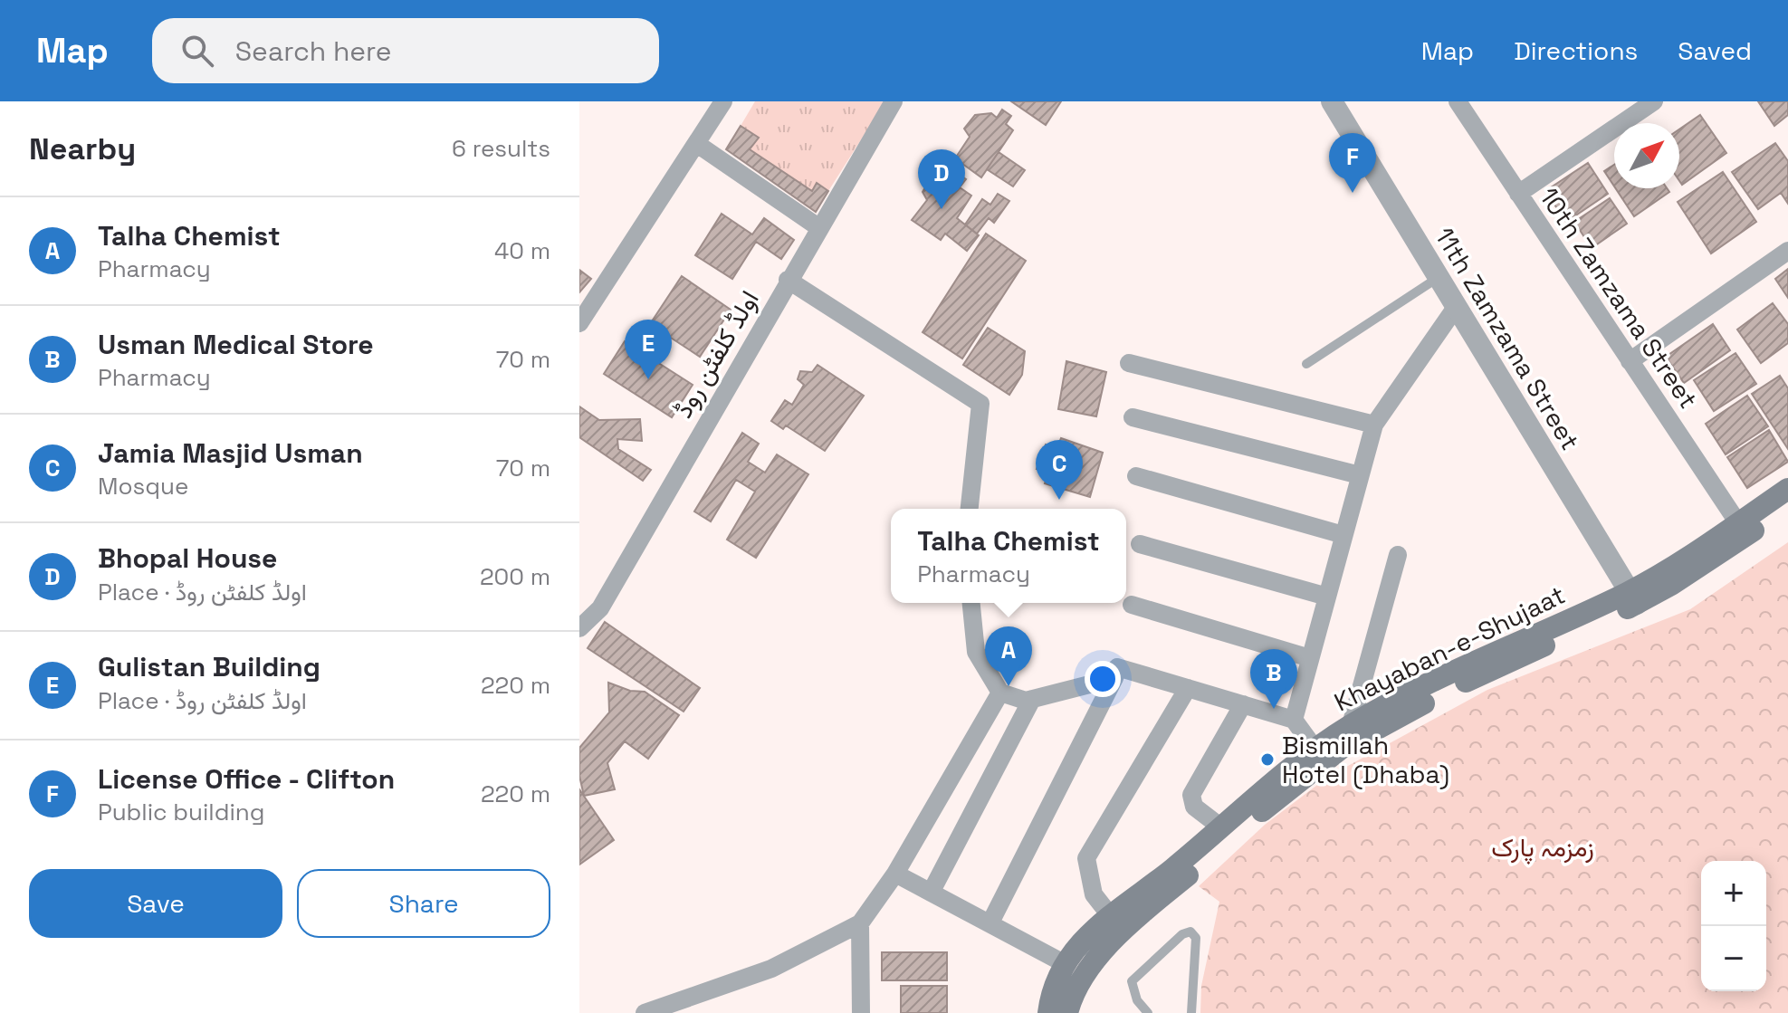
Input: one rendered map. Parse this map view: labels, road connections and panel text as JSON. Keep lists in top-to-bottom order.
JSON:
{
  "streets": {
    "main road": ["Khayaban-e-Shujaat"],
    "street": ["10th Zamzama Street", "11th Zamzama Street", "اولڈ کلفٹن روڈ"]
  },
  "crossings": [
    ["10th Zamzama Street", "Khayaban-e-Shujaat"],
    ["11th Zamzama Street", "Khayaban-e-Shujaat"]
  ],
  "parks": ["زمزمہ پارک"],
  "places": ["Bismillah Hotel (Dhaba)"],
  "north": "top right",
  "page": {
    "header": "Map",
    "search": "Search here",
    "nav": ["Map", "Directions", "Saved"],
    "heading": ["Nearby", "6 results"],
    "pins": [
      "F",
      "D",
      "E",
      "C",
      "A",
      "B"
    ],
    "list": [
      {
        "mark": "A",
        "name": "Talha Chemist",
        "note": "Pharmacy",
        "value": "40 m"
      },
      {
        "mark": "B",
        "name": "Usman Medical Store",
        "note": "Pharmacy",
        "value": "70 m"
      },
      {
        "mark": "C",
        "name": "Jamia Masjid Usman",
        "note": "Mosque",
        "value": "70 m"
      },
      {
        "mark": "D",
        "name": "Bhopal House",
        "note": "Place · اولڈ کلفٹن روڈ",
        "value": "200 m"
      },
      {
        "mark": "E",
        "name": "Gulistan Building",
        "note": "Place · اولڈ کلفٹن روڈ",
        "value": "220 m"
      },
      {
        "mark": "F",
        "name": "License Office - Clifton",
        "note": "Public building",
        "value": "220 m"
      }
    ],
    "popup": ["Talha Chemist", "Pharmacy"],
    "buttons": ["Save", "Share"],
    "map_buttons": ["+", "−"]
  }
}
